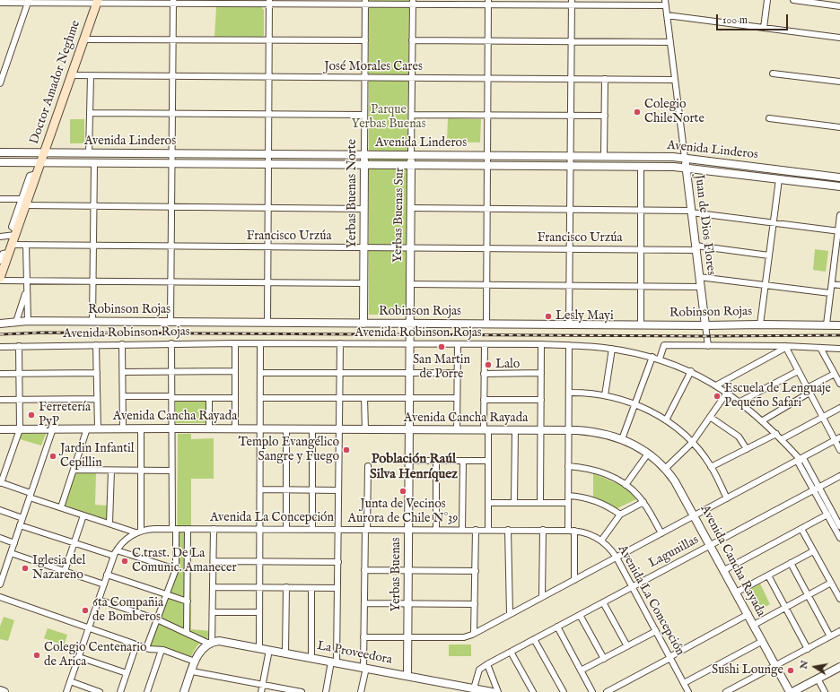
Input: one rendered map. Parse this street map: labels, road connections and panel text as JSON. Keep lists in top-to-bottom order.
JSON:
{
  "streets": {
    "main road": ["Doctor Amador Neghme"],
    "street": [
      "José Morales Cares",
      "Avenida Linderos",
      "Yerbas Buenas Norte",
      "Yerbas Buenas Sur",
      "Juan de Dios Flores",
      "Francisco Urzúa",
      "Robinson Rojas",
      "Avenida Robinson Rojas",
      "Avenida Cancha Rayada",
      "Avenida La Concepción",
      "Lagunillas",
      "Yerbas Buenas",
      "La Proveedora"
    ]
  },
  "crossings": [
    ["José Morales Cares", "Doctor Amador Neghme"],
    ["José Morales Cares", "Yerbas Buenas Norte"],
    ["José Morales Cares", "Yerbas Buenas Sur"],
    ["José Morales Cares", "Juan de Dios Flores"],
    ["Doctor Amador Neghme", "Avenida Linderos"],
    ["Doctor Amador Neghme", "Francisco Urzúa"],
    ["Avenida Linderos", "Yerbas Buenas Norte"],
    ["Avenida Linderos", "Yerbas Buenas Sur"],
    ["Avenida Linderos", "Juan de Dios Flores"],
    ["Yerbas Buenas Norte", "Francisco Urzúa"],
    ["Yerbas Buenas Norte", "Robinson Rojas"],
    ["Yerbas Buenas Sur", "Francisco Urzúa"],
    ["Yerbas Buenas Sur", "Robinson Rojas"],
    ["Yerbas Buenas Sur", "Yerbas Buenas"],
    ["Juan de Dios Flores", "Francisco Urzúa"],
    ["Juan de Dios Flores", "Robinson Rojas"],
    ["Robinson Rojas", "Yerbas Buenas"],
    ["Avenida Robinson Rojas", "Lagunillas"],
    ["Avenida Robinson Rojas", "Yerbas Buenas"],
    ["Avenida Cancha Rayada", "Lagunillas"],
    ["Avenida Cancha Rayada", "Yerbas Buenas"],
    ["Avenida La Concepción", "Lagunillas"],
    ["Avenida La Concepción", "Yerbas Buenas"],
    ["Lagunillas", "La Proveedora"],
    ["Yerbas Buenas", "La Proveedora"]
  ],
  "districts": ["Población Raúl Silva Henríquez"],
  "parks": ["Parque Yerbas Buenas"],
  "places": [
    "Colegio ChileNorte",
    "Lesly Mayi",
    "San Martin de Porre",
    "Lalo",
    "Escuela de Lenguaje Pequeño Safari",
    "Ferretería PyP",
    "Templo Evangélico Sangre y Fuego",
    "Jardin Infantil Cepillin",
    "Junta de Vecinos Aurora de Chile N°39",
    "C.trast. De La Comunic. Amanecer",
    "Iglesia del Nazareno",
    "6ta Compañia de Bomberos",
    "Colegio Centenario de Arica",
    "Sushi Lounge"
  ],
  "scale_bar": "100 m",
  "north": "left"
}
